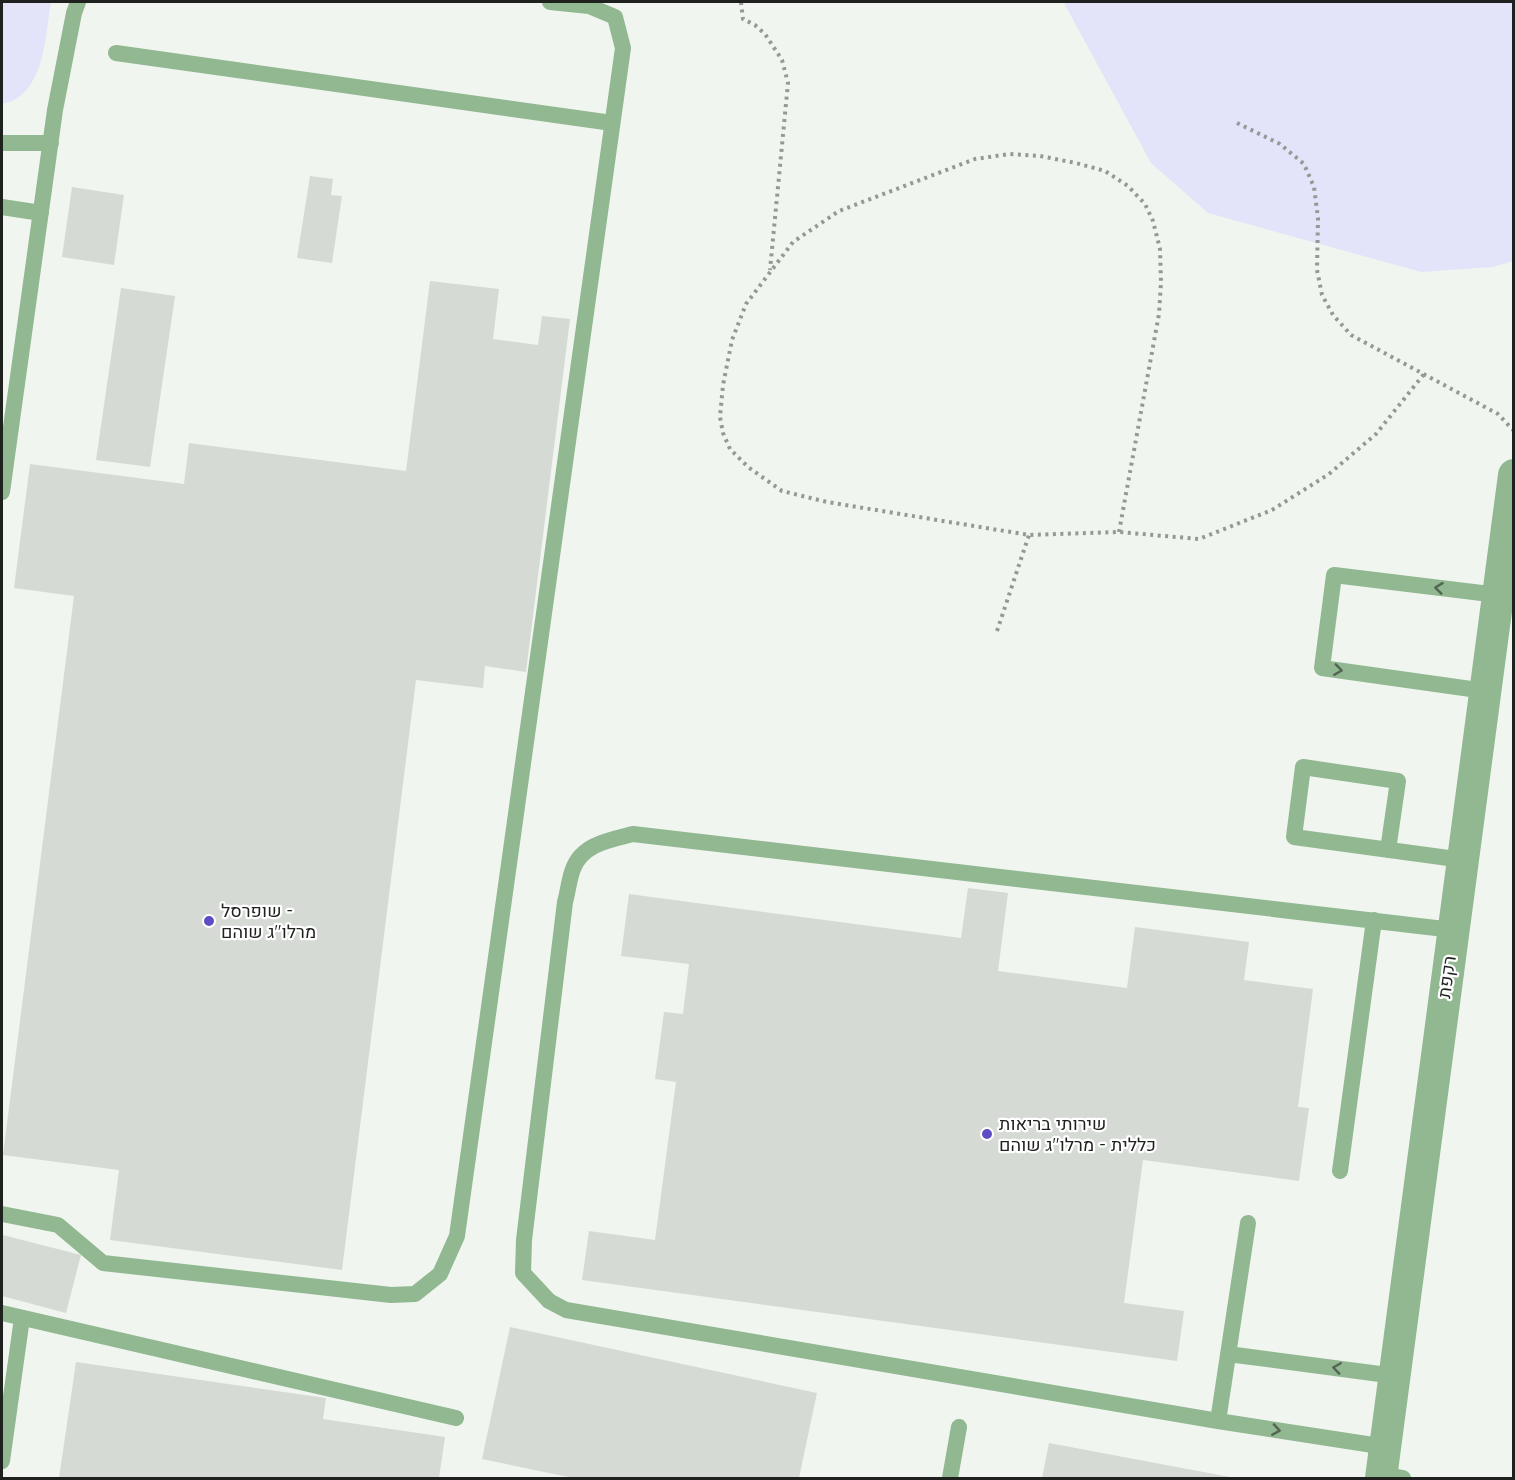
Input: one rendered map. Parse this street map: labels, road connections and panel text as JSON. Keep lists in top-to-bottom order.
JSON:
{
  "streets": {
    "street": ["רקפת"]
  },
  "places": ["שופרסל - מרלו\"ג שוהם", "שירותי בריאות כללית - מרלו\"ג שוהם"]
}
